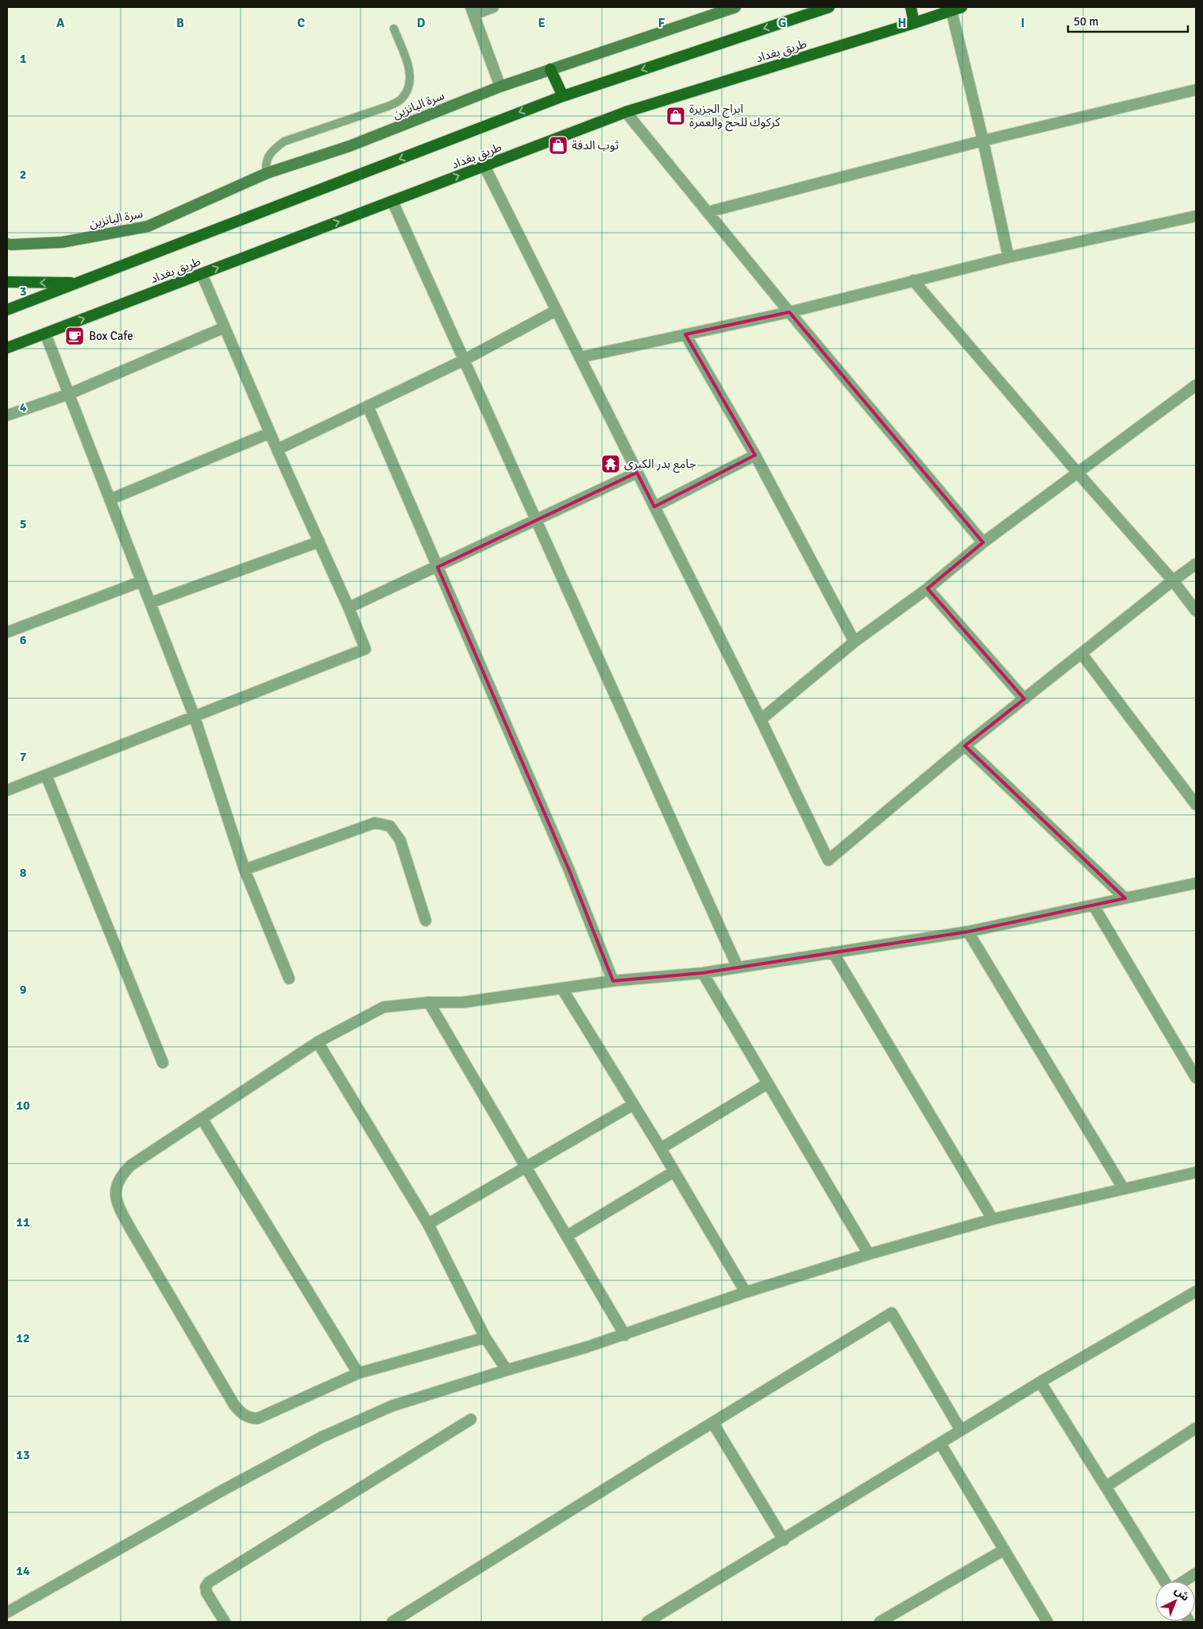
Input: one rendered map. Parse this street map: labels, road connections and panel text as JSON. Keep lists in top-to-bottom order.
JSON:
{
  "streets": {
    "main road": ["طريق بغداد", "سرة البانزين"]
  },
  "places": {
    "shop": ["ابراج الجزيرة كركوك للحج والعمرة", "ثوب الدفة"],
    "cafe": ["Box Cafe"],
    "temple": ["جامع بدر الكبرى"]
  },
  "scale_bar": "50 m",
  "north": "top right",
  "grid": {
    "columns": [
      "A",
      "B",
      "C",
      "D",
      "E",
      "F",
      "G",
      "H",
      "I"
    ],
    "rows": [
      "1",
      "2",
      "3",
      "4",
      "5",
      "6",
      "7",
      "8",
      "9",
      "10",
      "11",
      "12",
      "13",
      "14"
    ]
  }
}
